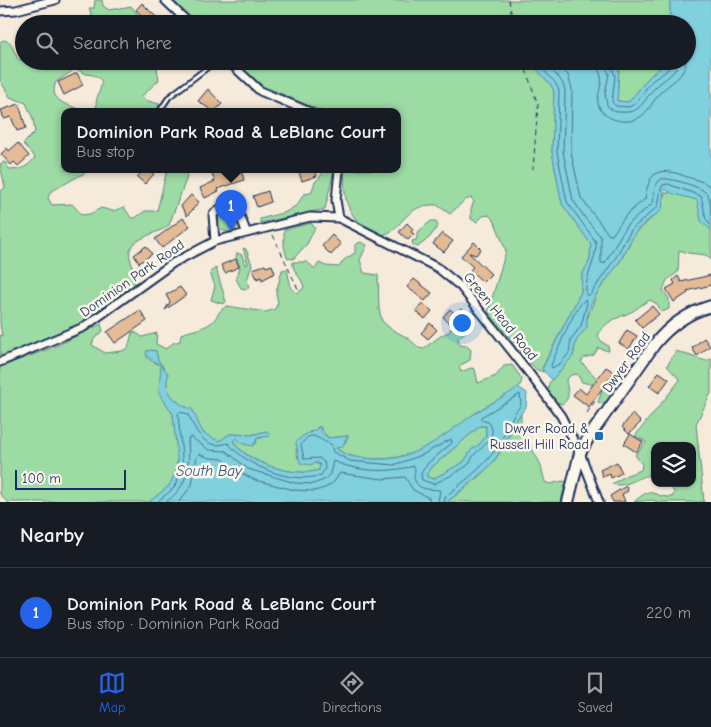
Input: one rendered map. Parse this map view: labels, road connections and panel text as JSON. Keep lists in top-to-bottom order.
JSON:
{
  "streets": {
    "street": ["Dominion Park Road", "Green Head Road", "Dwyer Road"]
  },
  "crossings": [
    ["Dominion Park Road", "Green Head Road"],
    ["Green Head Road", "Dwyer Road"]
  ],
  "water": ["South Bay"],
  "places": {
    "transit": ["Dwyer Road & Russell Hill Road"]
  },
  "scale_bar": "100 m",
  "page": {
    "search": "Search here",
    "popup": ["Dominion Park Road & LeBlanc Court", "Bus stop"],
    "pins": "1",
    "scale": "100 m",
    "heading": "Nearby",
    "list": [
      {
        "mark": "1",
        "name": "Dominion Park Road & LeBlanc Court",
        "note": "Bus stop · Dominion Park Road",
        "value": "220 m"
      }
    ],
    "nav": ["Map", "Directions", "Saved"]
  }
}
